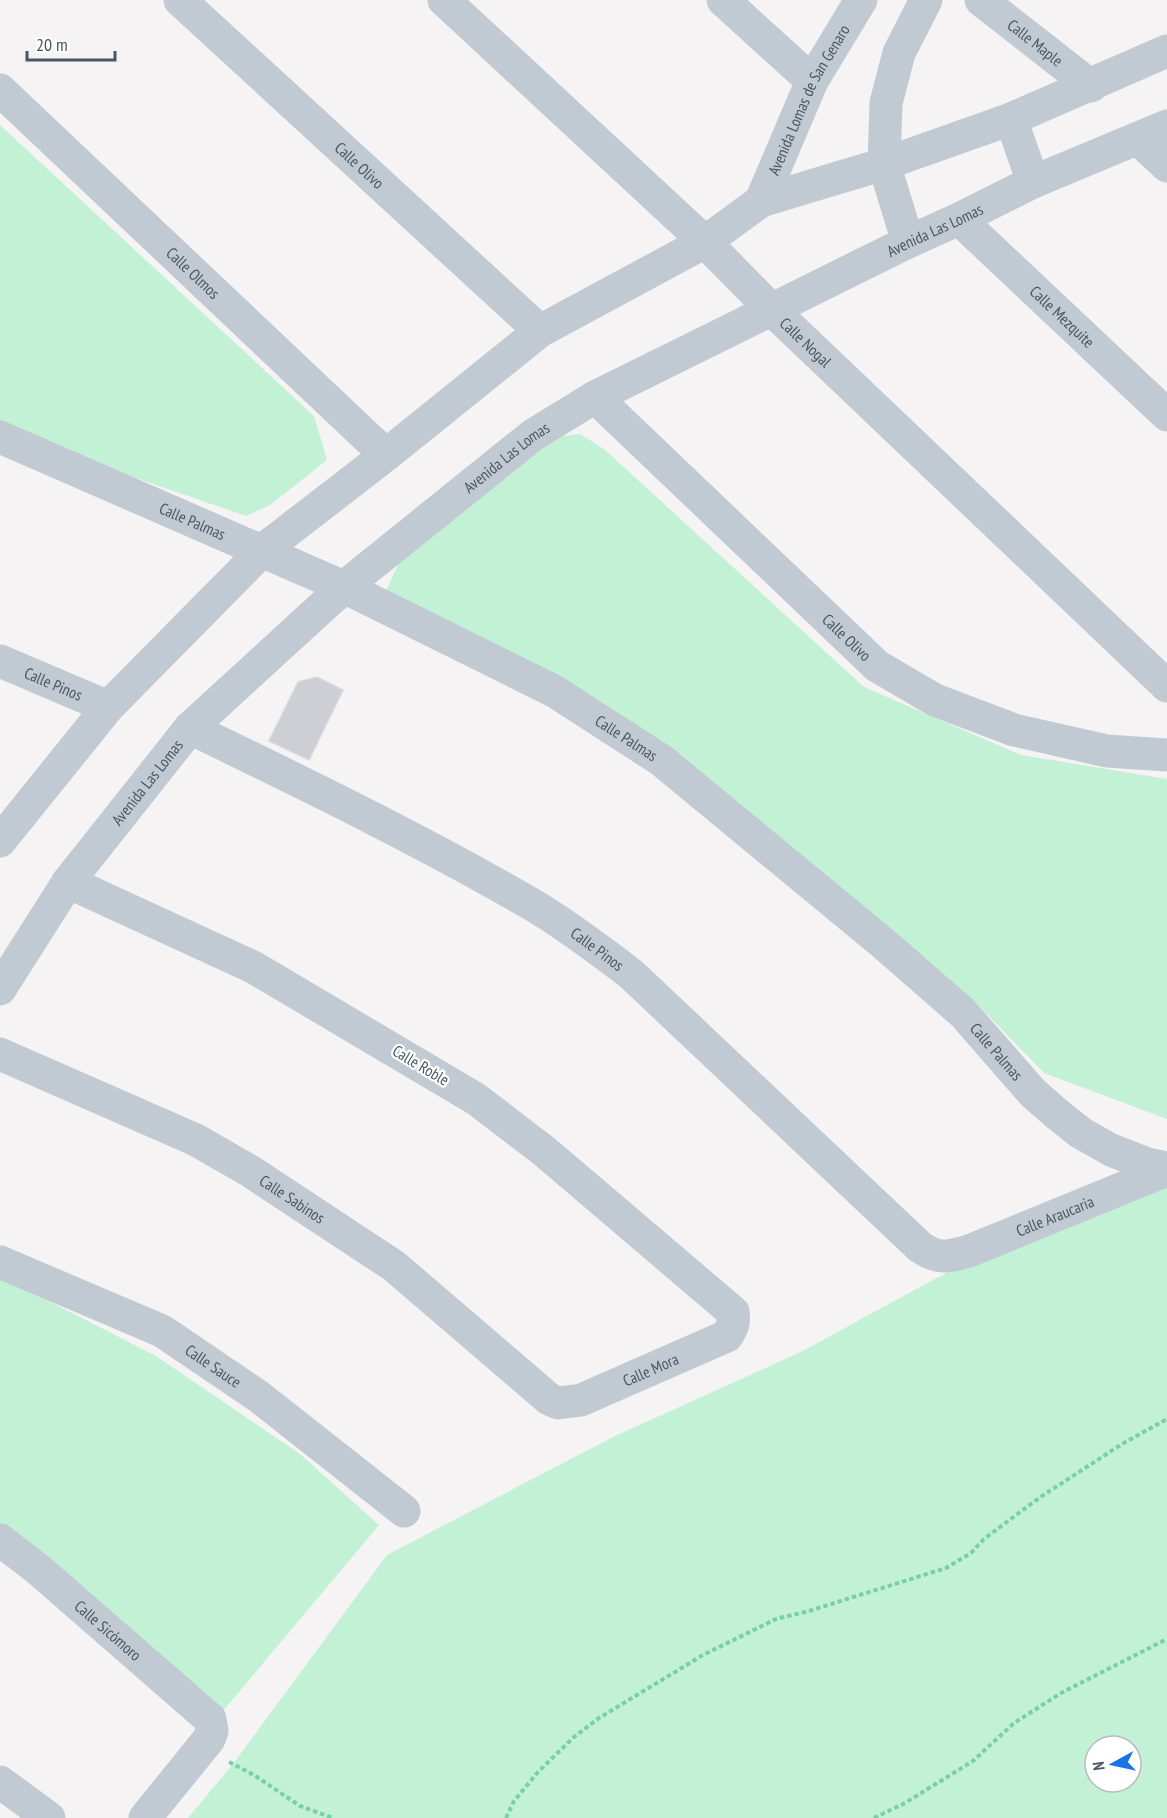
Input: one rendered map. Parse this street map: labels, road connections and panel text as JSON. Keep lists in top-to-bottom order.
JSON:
{
  "streets": {
    "street": [
      "Calle Maple",
      "Avenida Lomas de San Genaro",
      "Calle Olivo",
      "Avenida Las Lomas",
      "Calle Olmos",
      "Calle Mezquite",
      "Calle Nogal",
      "Calle Palmas",
      "Calle Pinos",
      "Calle Roble",
      "Calle Sabinos",
      "Calle Araucaria",
      "Calle Sauce",
      "Calle Mora",
      "Calle Sicómoro"
    ]
  },
  "crossings": [
    ["Calle Olivo", "Avenida Las Lomas"],
    ["Avenida Las Lomas", "Calle Mezquite"],
    ["Avenida Las Lomas", "Calle Nogal"],
    ["Avenida Las Lomas", "Calle Palmas"],
    ["Avenida Las Lomas", "Calle Pinos"],
    ["Avenida Las Lomas", "Calle Roble"],
    ["Calle Palmas", "Calle Araucaria"],
    ["Calle Pinos", "Calle Araucaria"],
    ["Calle Roble", "Calle Mora"],
    ["Calle Sabinos", "Calle Mora"]
  ],
  "scale_bar": "20 m",
  "north": "left"
}
